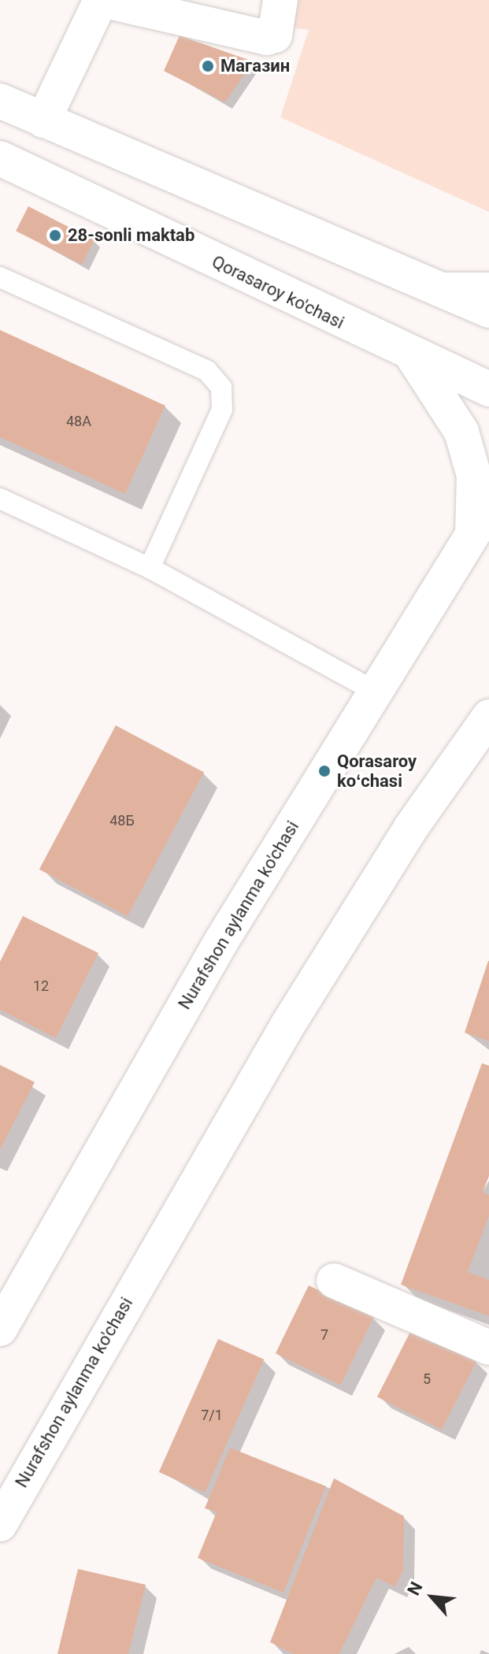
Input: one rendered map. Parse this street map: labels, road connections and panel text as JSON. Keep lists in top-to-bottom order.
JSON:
{
  "streets": {
    "main road": ["Qorasaroy ko'chasi", "Nurafshon aylanma ko'chasi"]
  },
  "places": ["Магазин", "28-sonli maktab", "Qorasaroy koʻchasi"],
  "house_numbers": [
    "48A",
    "48Б",
    "12",
    "7",
    "5",
    "7/1"
  ],
  "north": "top left"
}
